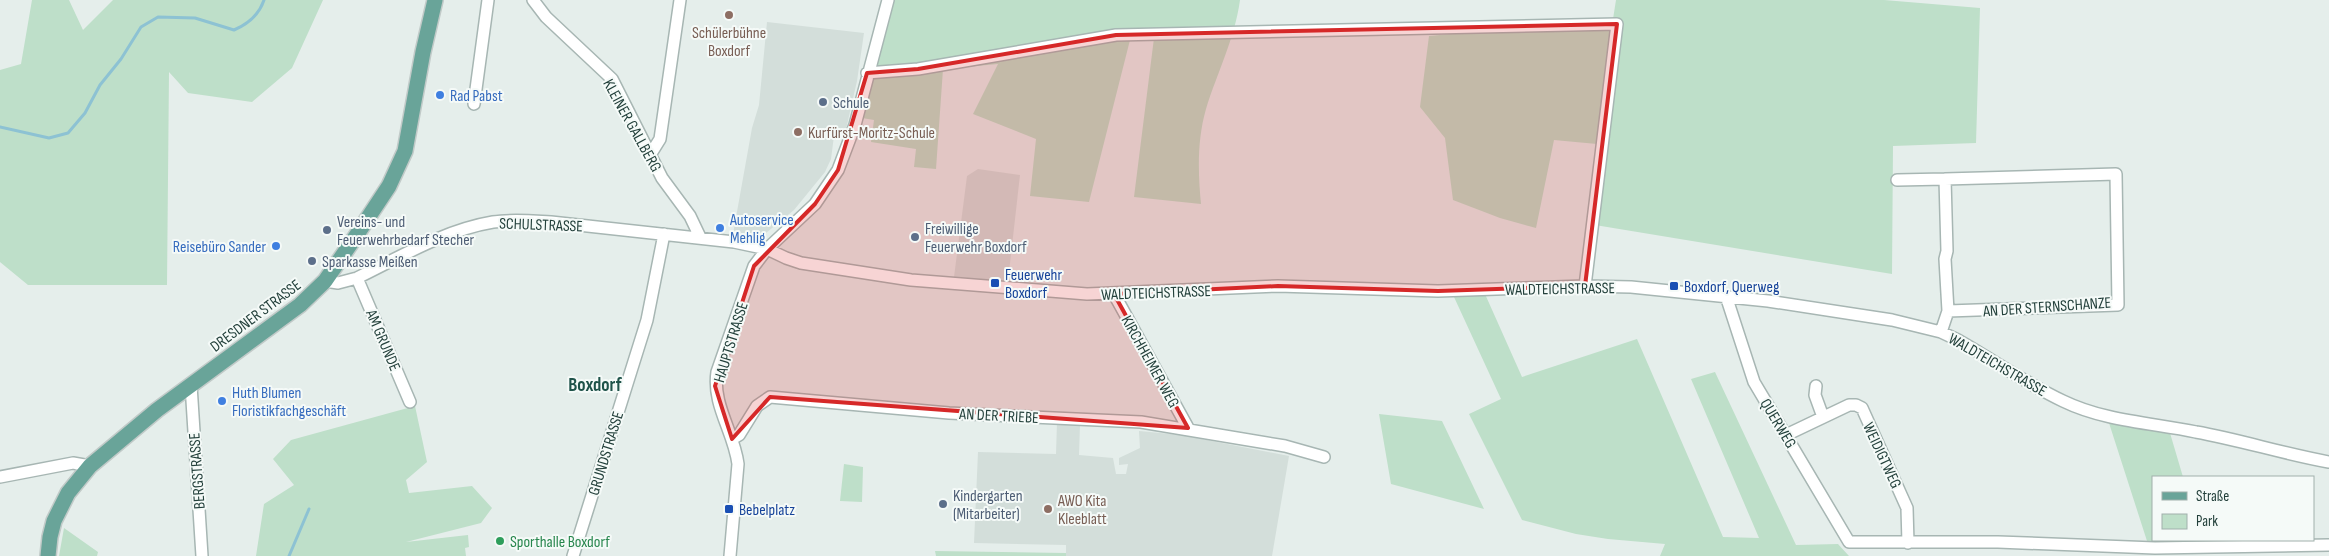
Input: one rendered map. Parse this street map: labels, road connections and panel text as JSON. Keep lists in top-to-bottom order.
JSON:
{
  "streets": {
    "main road": ["DRESDNER STRASSE"],
    "street": [
      "KLEINER GALLBERG",
      "SCHULSTRASSE",
      "WALDTEICHSTRASSE",
      "AN DER STERNSCHANZE",
      "AM GRUNDE",
      "HAUPTSTRASSE",
      "KIRCHHEIMER WEG",
      "AN DER TRIEBE",
      "QUERWEG",
      "GRUNDSTRASSE",
      "WEIDIGTWEG",
      "BERGSTRASSE"
    ]
  },
  "crossings": [
    ["KLEINER GALLBERG", "SCHULSTRASSE"],
    ["SCHULSTRASSE", "WALDTEICHSTRASSE"],
    ["SCHULSTRASSE", "DRESDNER STRASSE"],
    ["SCHULSTRASSE", "AM GRUNDE"],
    ["SCHULSTRASSE", "HAUPTSTRASSE"],
    ["SCHULSTRASSE", "GRUNDSTRASSE"],
    ["WALDTEICHSTRASSE", "HAUPTSTRASSE"],
    ["WALDTEICHSTRASSE", "KIRCHHEIMER WEG"],
    ["WALDTEICHSTRASSE", "QUERWEG"],
    ["DRESDNER STRASSE", "BERGSTRASSE"],
    ["HAUPTSTRASSE", "AN DER TRIEBE"],
    ["KIRCHHEIMER WEG", "AN DER TRIEBE"],
    ["QUERWEG", "WEIDIGTWEG"]
  ],
  "districts": ["Boxdorf"],
  "places": {
    "other": [
      "Schülerbühne Boxdorf",
      "Rad Pabst",
      "Schule",
      "Kurfürst-Moritz-Schule",
      "Autoservice Mehlig",
      "Vereins- und Feuerwehrbedarf Stecher",
      "Freiwillige Feuerwehr Boxdorf",
      "Reisebüro Sander",
      "Sparkasse Meißen",
      "Huth Blumen Floristikfachgeschäft",
      "Kindergarten (Mitarbeiter)",
      "AWO Kita Kleeblatt",
      "Sporthalle Boxdorf"
    ],
    "transit": ["Feuerwehr Boxdorf", "Boxdorf, Querweg", "Bebelplatz"]
  },
  "legend": ["Straße", "Park"]
}
